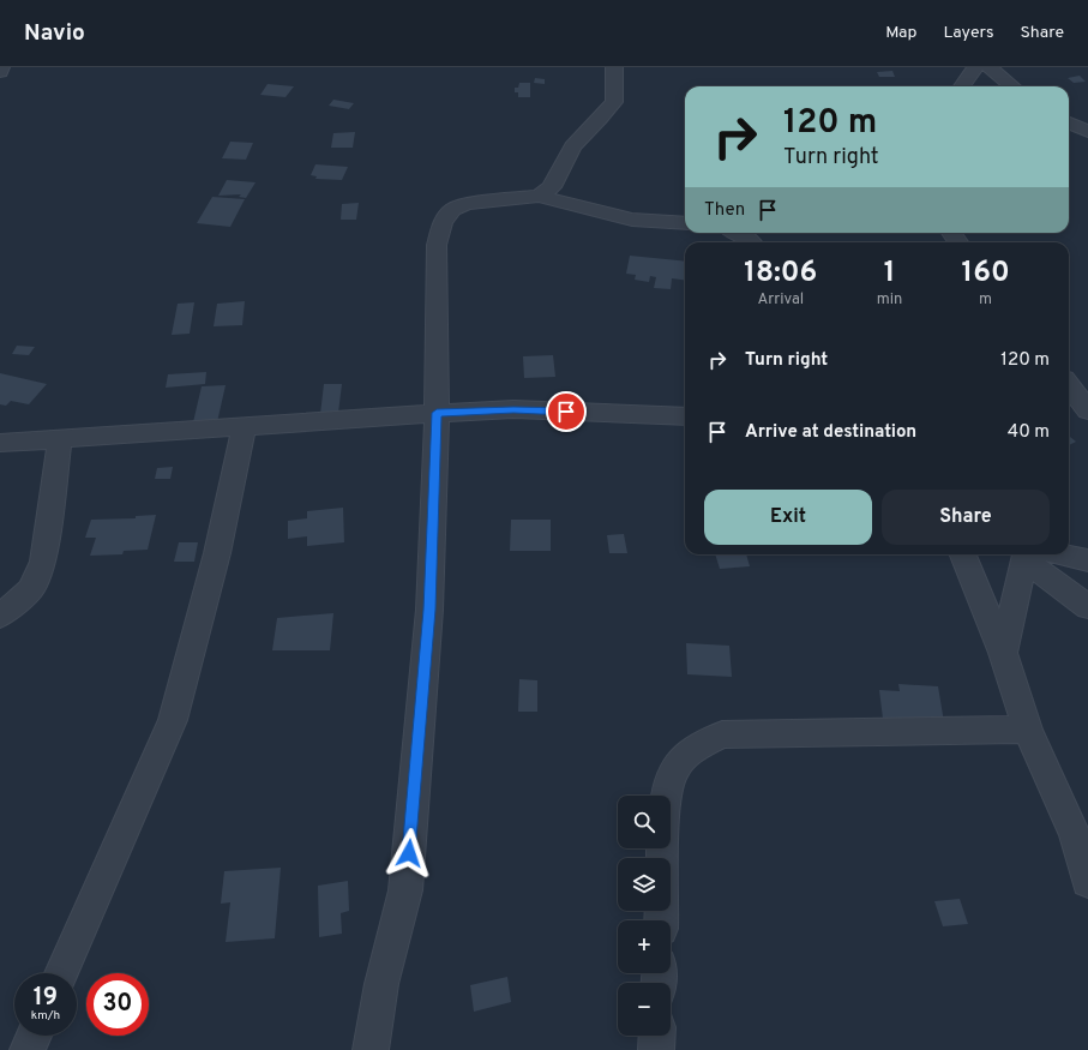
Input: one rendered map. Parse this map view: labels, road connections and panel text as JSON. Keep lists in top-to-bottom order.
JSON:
{
  "page": {
    "header": "Navio",
    "nav": ["Map", "Layers", "Share"],
    "turn": ["120 m", "Turn right"],
    "then": "Then",
    "eta": [
      "18:06",
      "Arrival",
      "1",
      "min",
      "160",
      "m"
    ],
    "list": [
      {
        "name": "Turn right",
        "value": "120 m"
      },
      {
        "name": "Arrive at destination",
        "value": "40 m"
      }
    ],
    "buttons": ["Exit", "Share"],
    "map_buttons": ["+", "−"],
    "speed": "19 km/h",
    "limit": "30"
  }
}
